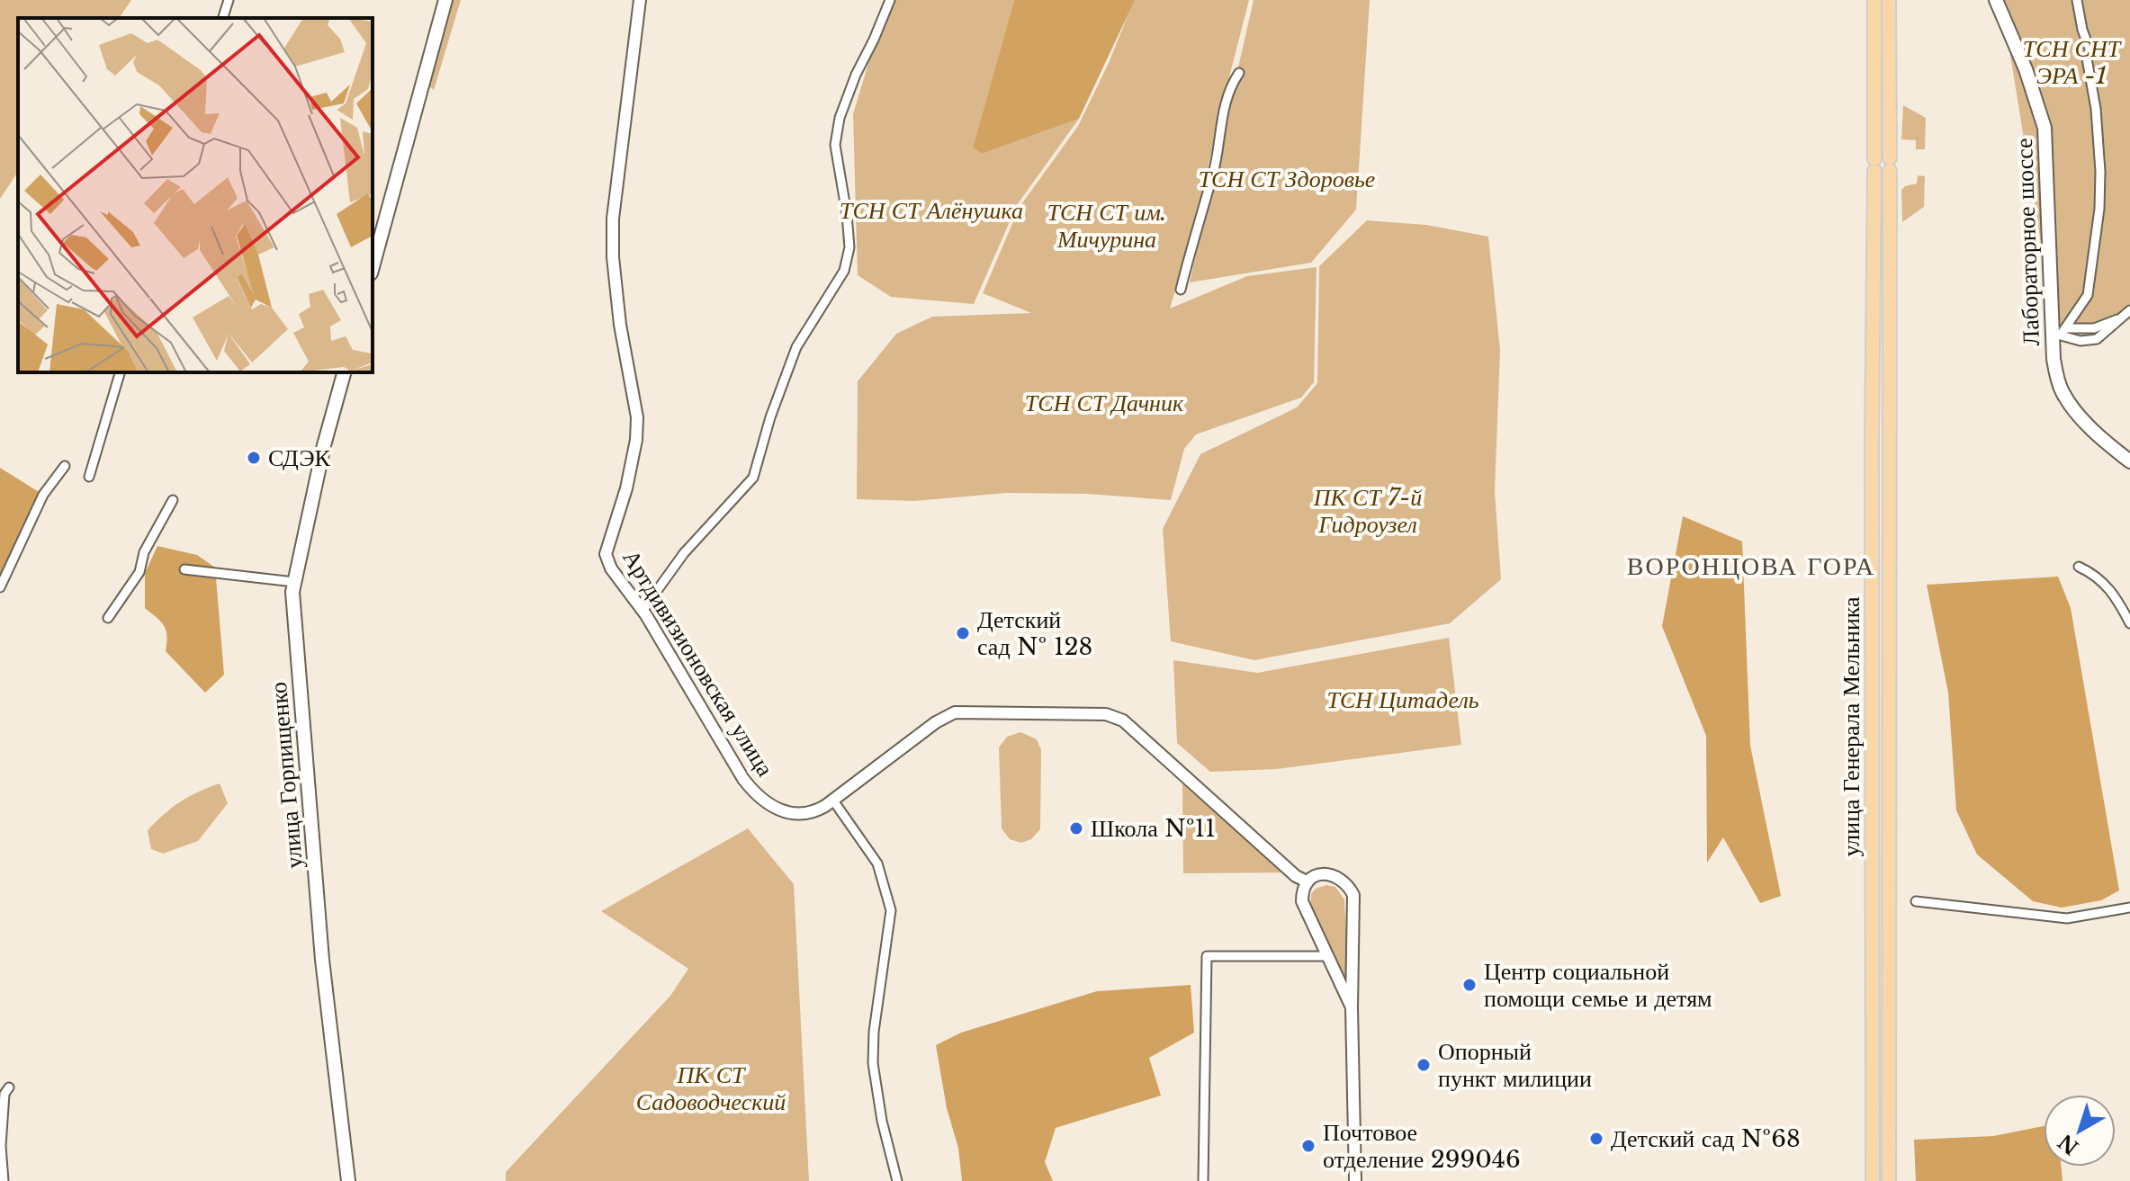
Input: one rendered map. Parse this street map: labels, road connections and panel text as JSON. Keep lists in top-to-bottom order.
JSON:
{
  "streets": {
    "main road": ["Лабораторное шоссе", "улица Генерала Мельника", "улица Горпищенко"],
    "street": ["Артдивизионовская улица"]
  },
  "districts": ["ВОРОНЦОВА ГОРА"],
  "parks": [
    "ТСН СНТ ЭРА -1",
    "ТСН СТ Здоровье",
    "ТСН СТ Алёнушка",
    "ТСН СТ им. Мичурина",
    "ТСН СТ Дачник",
    "ПК СТ 7-й Гидроузел",
    "ТСН Цитадель",
    "ПК СТ Садоводческий"
  ],
  "places": [
    "СДЭК",
    "Детский сад № 128",
    "Школа №11",
    "Центр социальной помощи семье и детям",
    "Опорный пункт милиции",
    "Детский сад №68",
    "Почтовое отделение 299046"
  ],
  "north": "bottom left"
}
